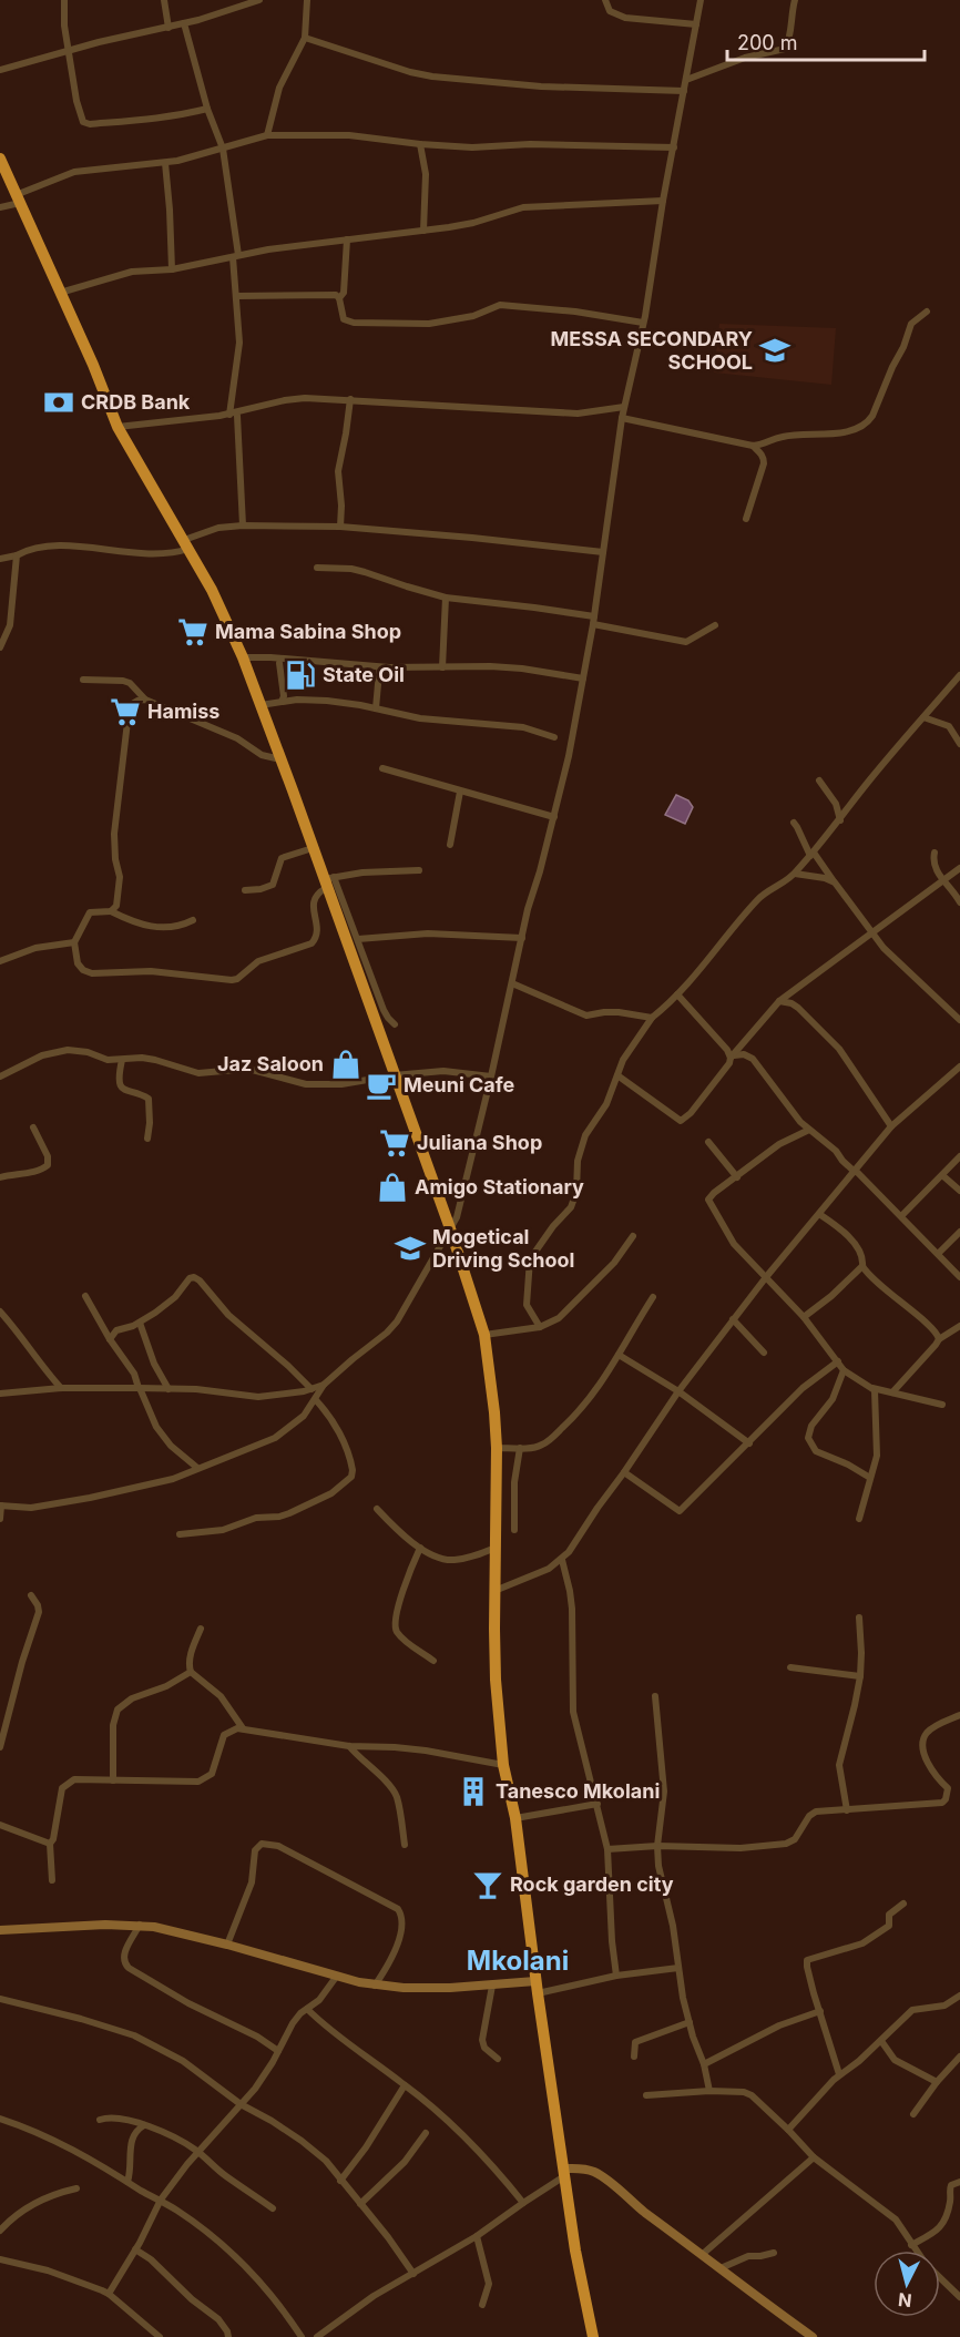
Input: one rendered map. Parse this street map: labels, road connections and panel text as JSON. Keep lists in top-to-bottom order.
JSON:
{
  "districts": ["Mkolani"],
  "places": {
    "school or university": ["MESSA SECONDARY SCHOOL", "Mogetical Driving School"],
    "bank": ["CRDB Bank"],
    "supermarket": ["Mama Sabina Shop", "Hamiss", "Juliana Shop"],
    "fuel station": ["State Oil"],
    "shop": ["Jaz Saloon", "Amigo Stationary"],
    "cafe": ["Meuni Cafe"],
    "building": ["Tanesco Mkolani"],
    "bar": ["Rock garden city"]
  },
  "scale_bar": "200 m",
  "north": "bottom"
}
